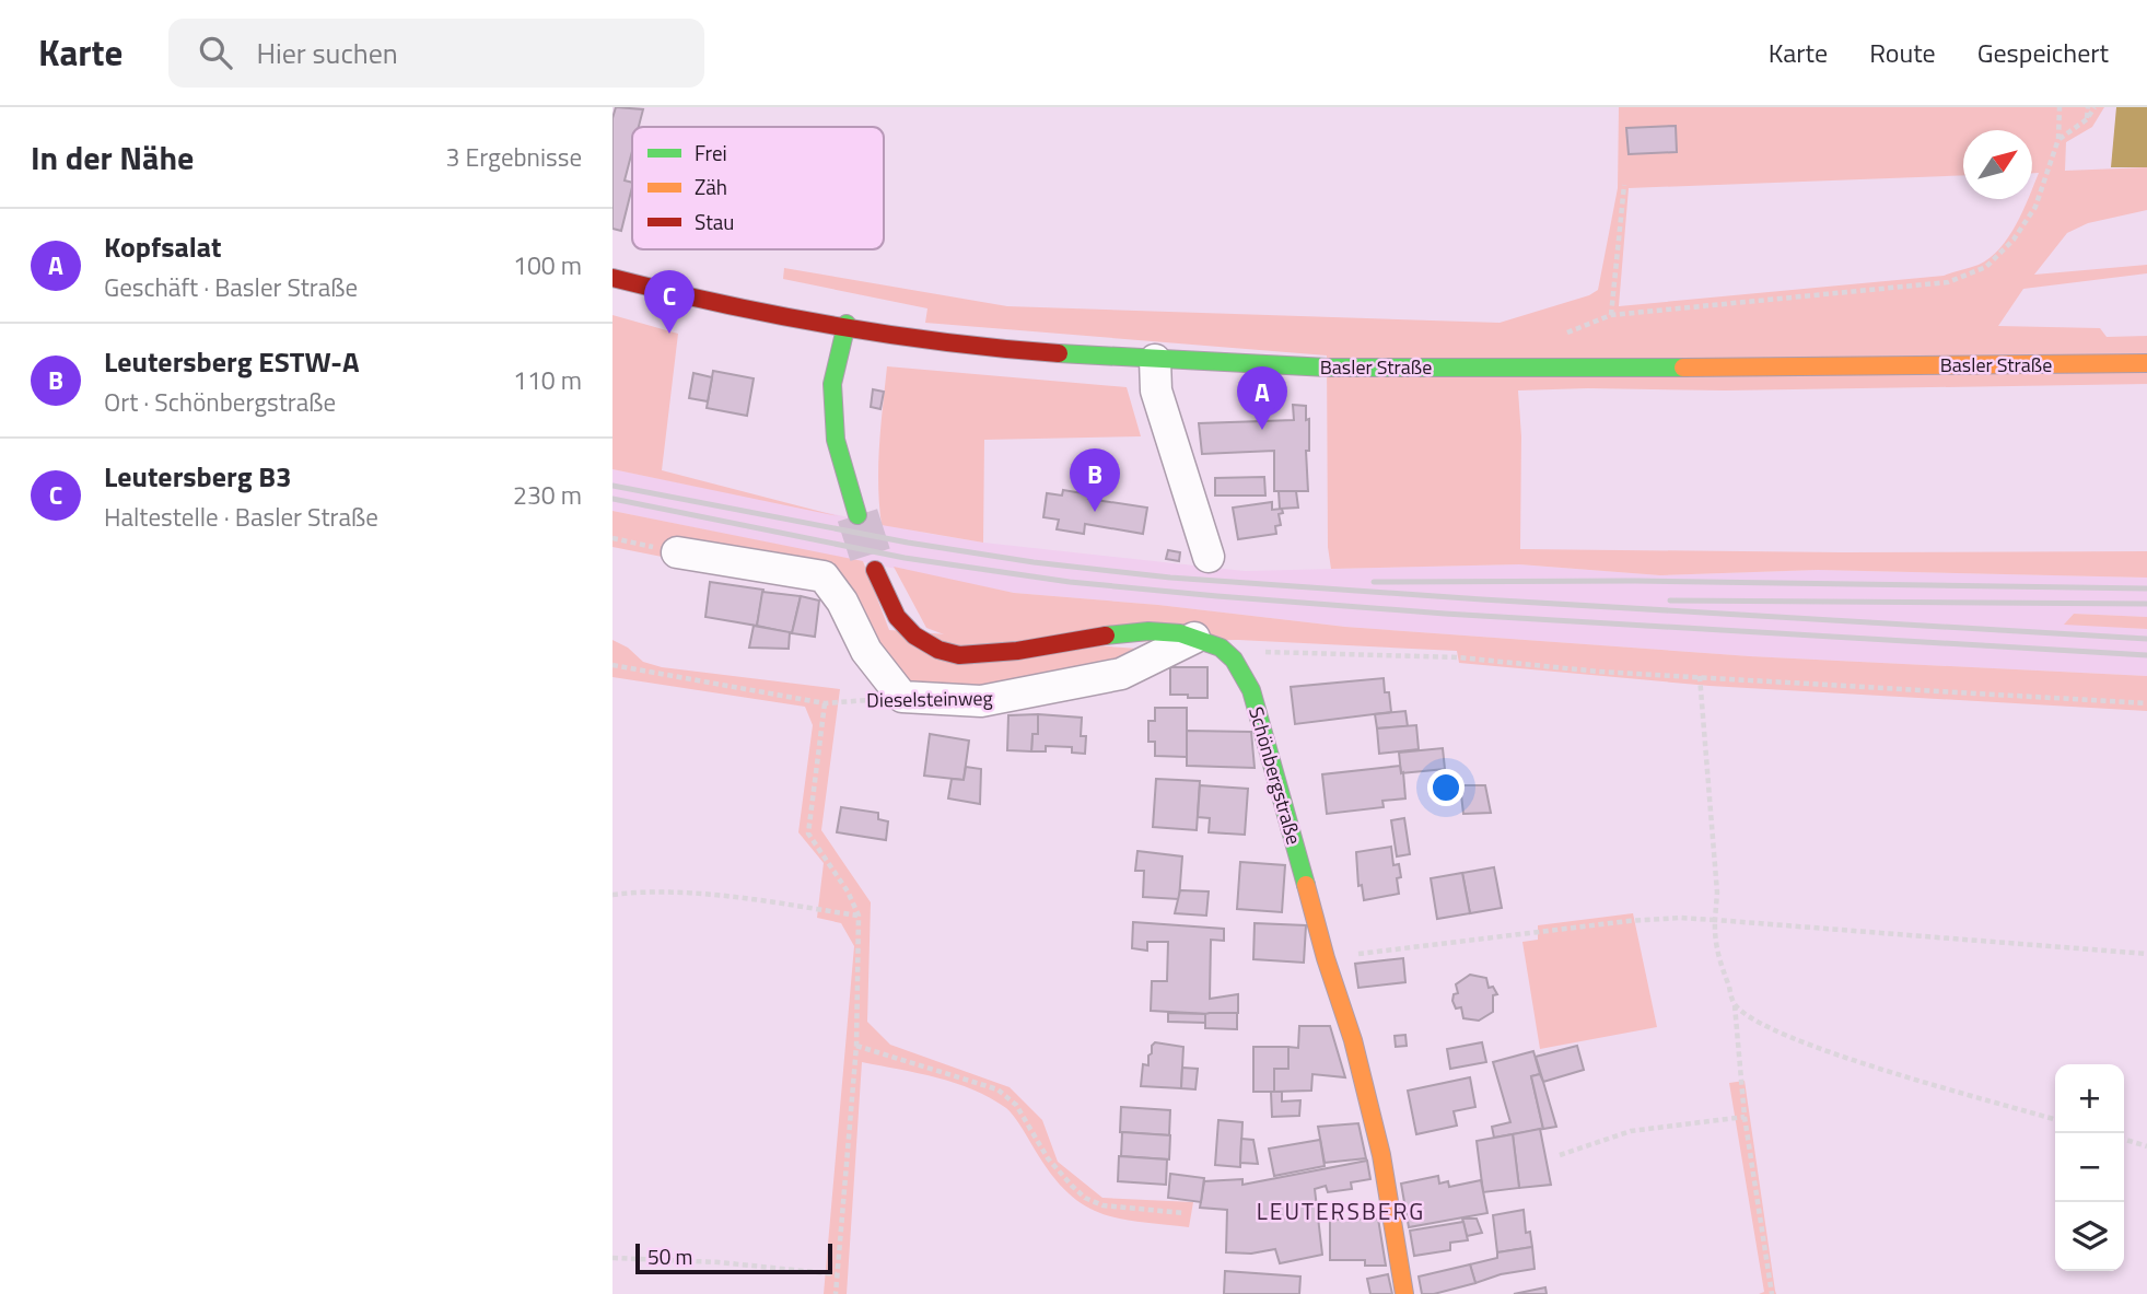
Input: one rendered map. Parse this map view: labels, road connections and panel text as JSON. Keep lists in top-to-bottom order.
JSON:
{
  "streets": {
    "street": ["Basler Straße", "Dieselsteinweg", "Schönbergstraße"]
  },
  "districts": ["LEUTERSBERG"],
  "legend": ["Frei", "Zäh", "Stau"],
  "scale_bar": "50 m",
  "north": "top right",
  "page": {
    "header": "Karte",
    "search": "Hier suchen",
    "nav": ["Karte", "Route", "Gespeichert"],
    "heading": ["In der Nähe", "3 Ergebnisse"],
    "list": [
      {
        "mark": "A",
        "name": "Kopfsalat",
        "note": "Geschäft · Basler Straße",
        "value": "100 m"
      },
      {
        "mark": "B",
        "name": "Leutersberg ESTW-A",
        "note": "Ort · Schönbergstraße",
        "value": "110 m"
      },
      {
        "mark": "C",
        "name": "Leutersberg B3",
        "note": "Haltestelle · Basler Straße",
        "value": "230 m"
      }
    ],
    "pins": ["C", "A", "B"],
    "map_buttons": ["+", "−"],
    "scale": "50 m"
  }
}
